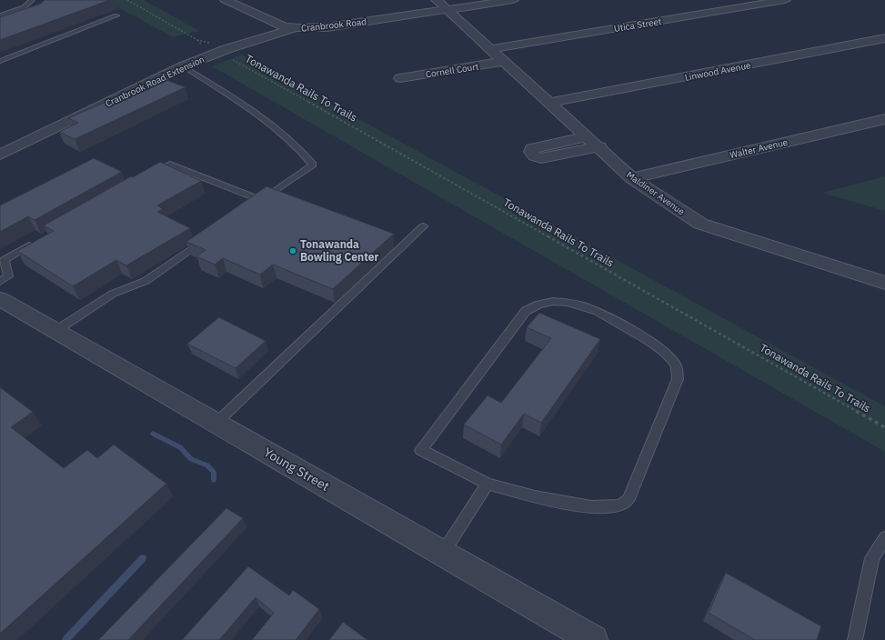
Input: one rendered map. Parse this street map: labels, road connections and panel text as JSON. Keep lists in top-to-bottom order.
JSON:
{
  "streets": {
    "street": [
      "Cranbrook Road",
      "Utica Street",
      "Cornell Court",
      "Linwood Avenue",
      "Cranbrook Road Extension",
      "Walter Avenue",
      "Maldiner Avenue",
      "Young Street"
    ],
    "path": ["Tonawanda Rails To Trails"]
  },
  "crossings": [
    ["Cranbrook Road", "Cranbrook Road Extension"],
    ["Cranbrook Road", "Maldiner Avenue"],
    ["Utica Street", "Maldiner Avenue"],
    ["Cornell Court", "Maldiner Avenue"],
    ["Linwood Avenue", "Maldiner Avenue"],
    ["Walter Avenue", "Maldiner Avenue"]
  ],
  "places": ["Tonawanda Bowling Center"]
}
